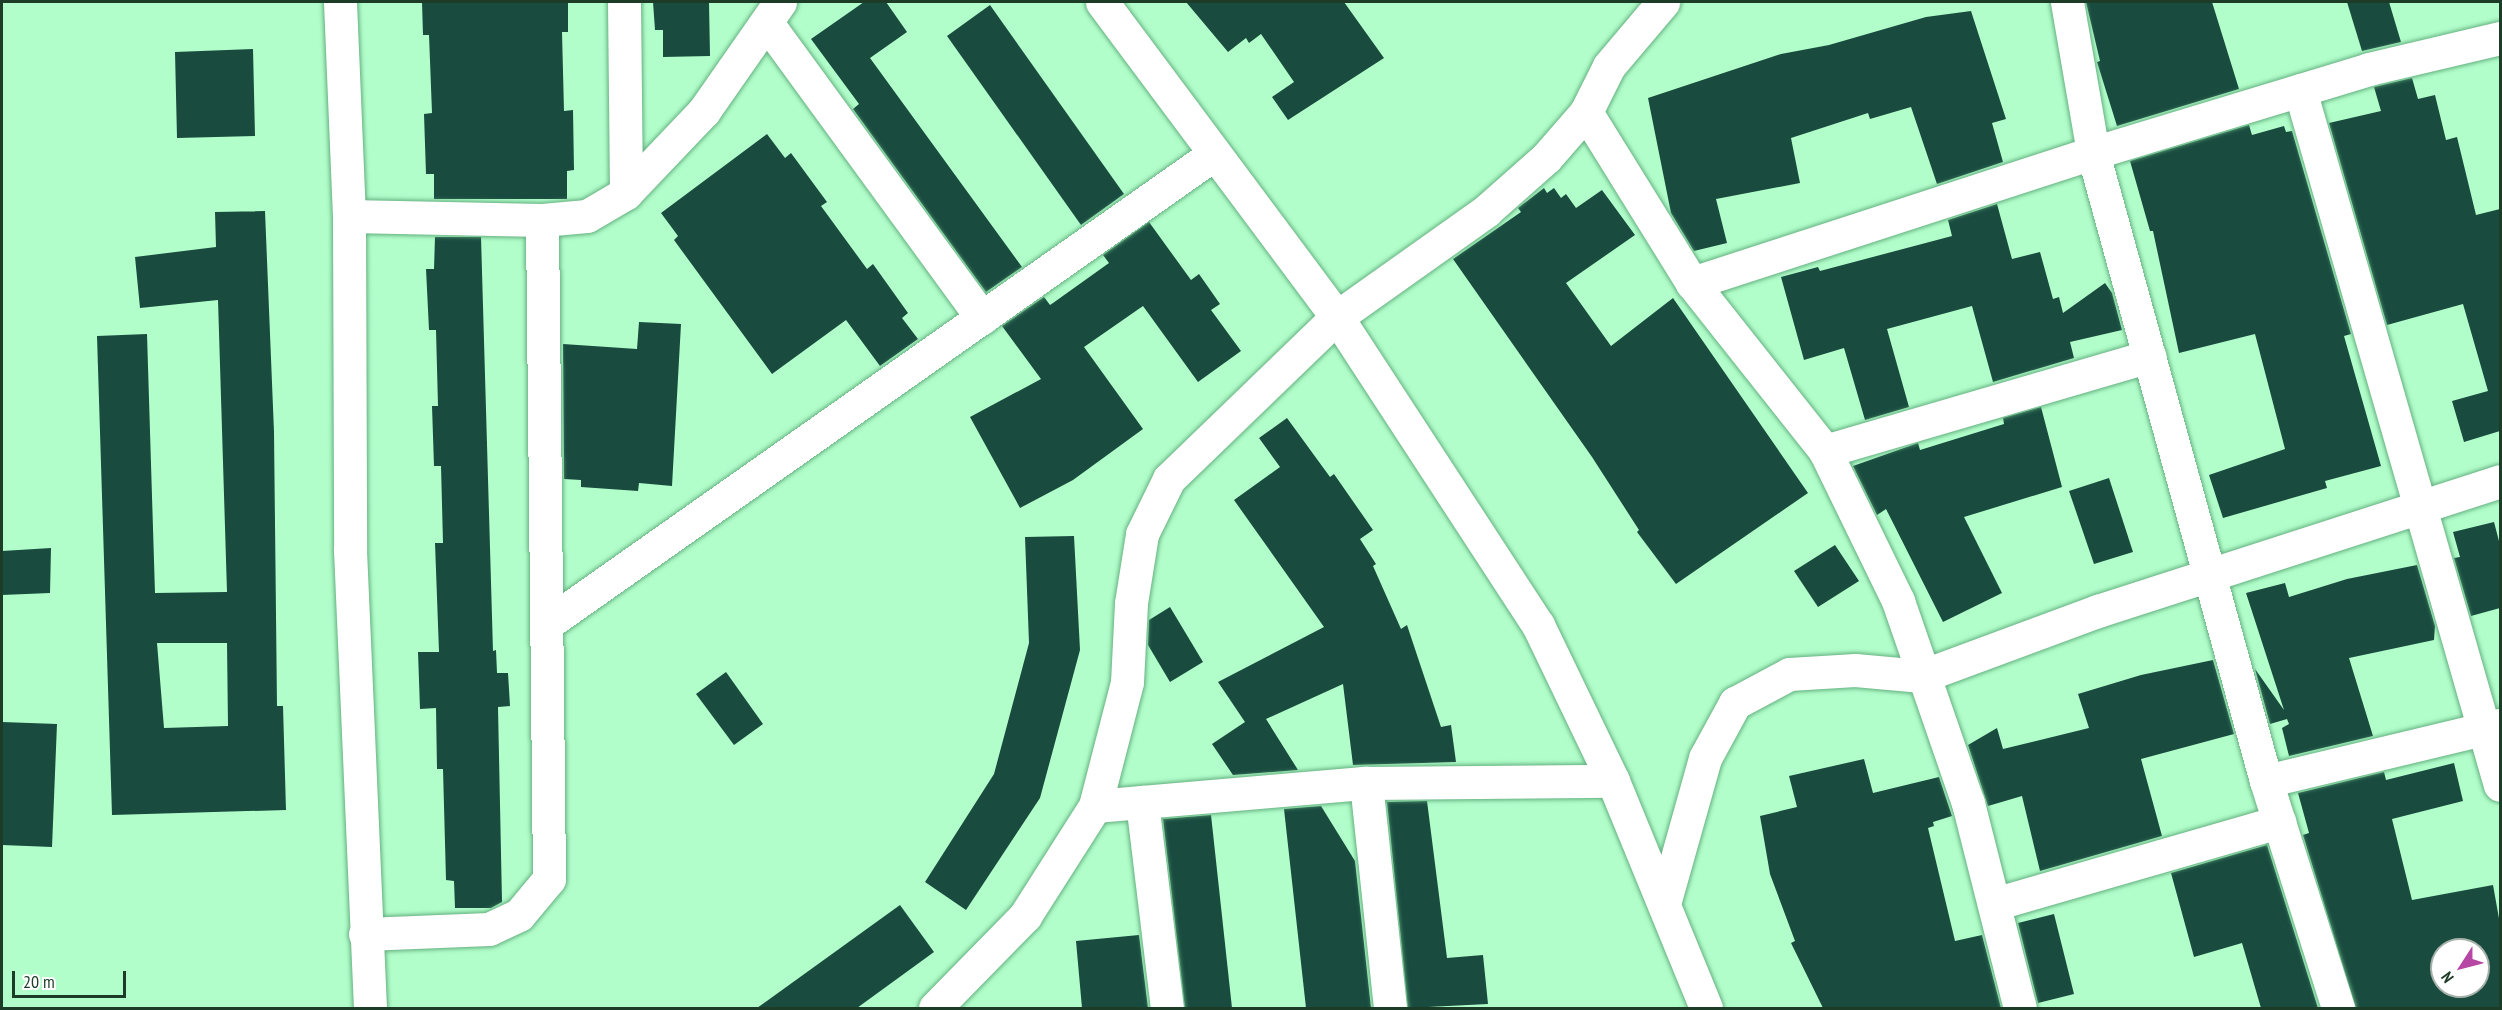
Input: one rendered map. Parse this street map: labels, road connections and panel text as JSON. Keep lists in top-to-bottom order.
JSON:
{
  "scale_bar": "20 m",
  "north": "bottom left"
}
